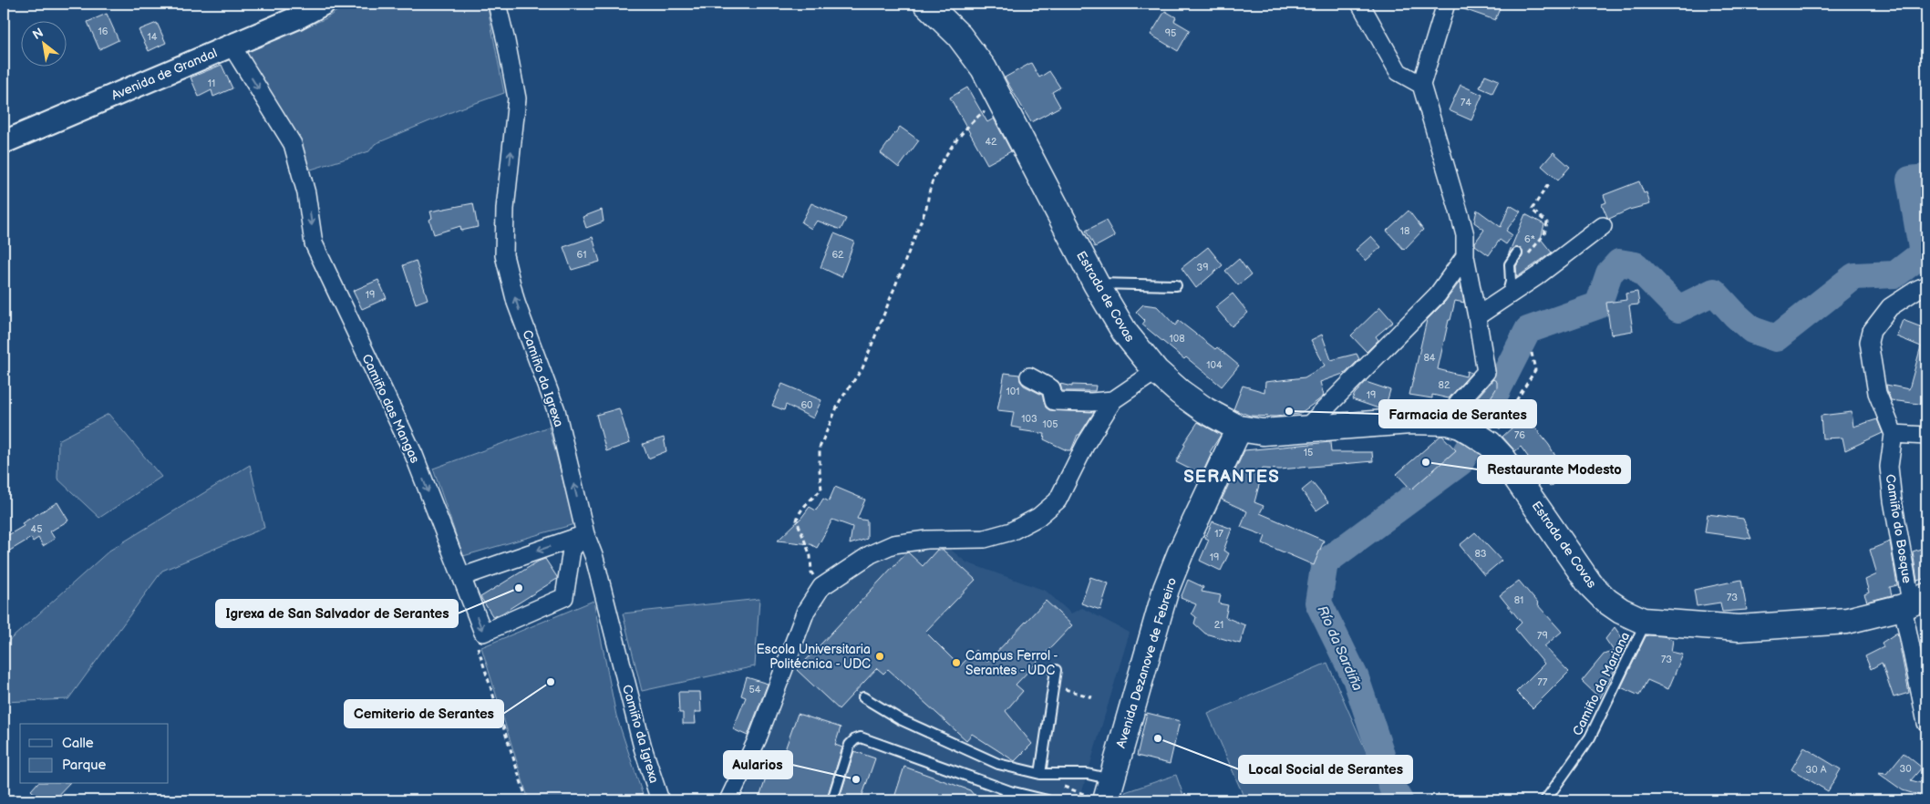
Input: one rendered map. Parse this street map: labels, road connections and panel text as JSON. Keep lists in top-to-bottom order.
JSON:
{
  "streets": {
    "main road": ["Estrada de Covas", "Avenida Dezanove de Febreiro"],
    "street": [
      "Avenida de Grandal",
      "Camiño da Igrexa",
      "Camiño das Mangas",
      "Camiño do Bosque"
    ],
    "lane": ["Camiño da Mariana"]
  },
  "crossings": [
    ["Avenida de Grandal", "Camiño das Mangas"],
    ["Estrada de Covas", "Camiño do Bosque"],
    ["Estrada de Covas", "Avenida Dezanove de Febreiro"],
    ["Estrada de Covas", "Camiño da Mariana"],
    ["Camiño da Igrexa", "Camiño das Mangas"]
  ],
  "one_way": ["Camiño da Igrexa"],
  "districts": ["SERANTES"],
  "water": ["Río da Sardiña"],
  "places": [
    "Farmacia de Serantes",
    "Restaurante Modesto",
    "Igrexa de San Salvador de Serantes",
    "Escola Universitaria Politécnica - UDC",
    "Campus Ferrol - Serantes - UDC",
    "Cemiterio de Serantes",
    "Local Social de Serantes",
    "Aularios"
  ],
  "house_numbers": [
    "16",
    "95",
    "14",
    "11",
    "74",
    "42",
    "18",
    "6*",
    "61",
    "62",
    "39",
    "19",
    "108",
    "84",
    "104",
    "82",
    "101",
    "19",
    "60",
    "103",
    "105",
    "76",
    "15",
    "45",
    "17",
    "83",
    "19",
    "73",
    "81",
    "21",
    "79",
    "73",
    "77",
    "54",
    "30",
    "30 A"
  ],
  "legend": ["Calle", "Parque"],
  "north": "top left"
}
